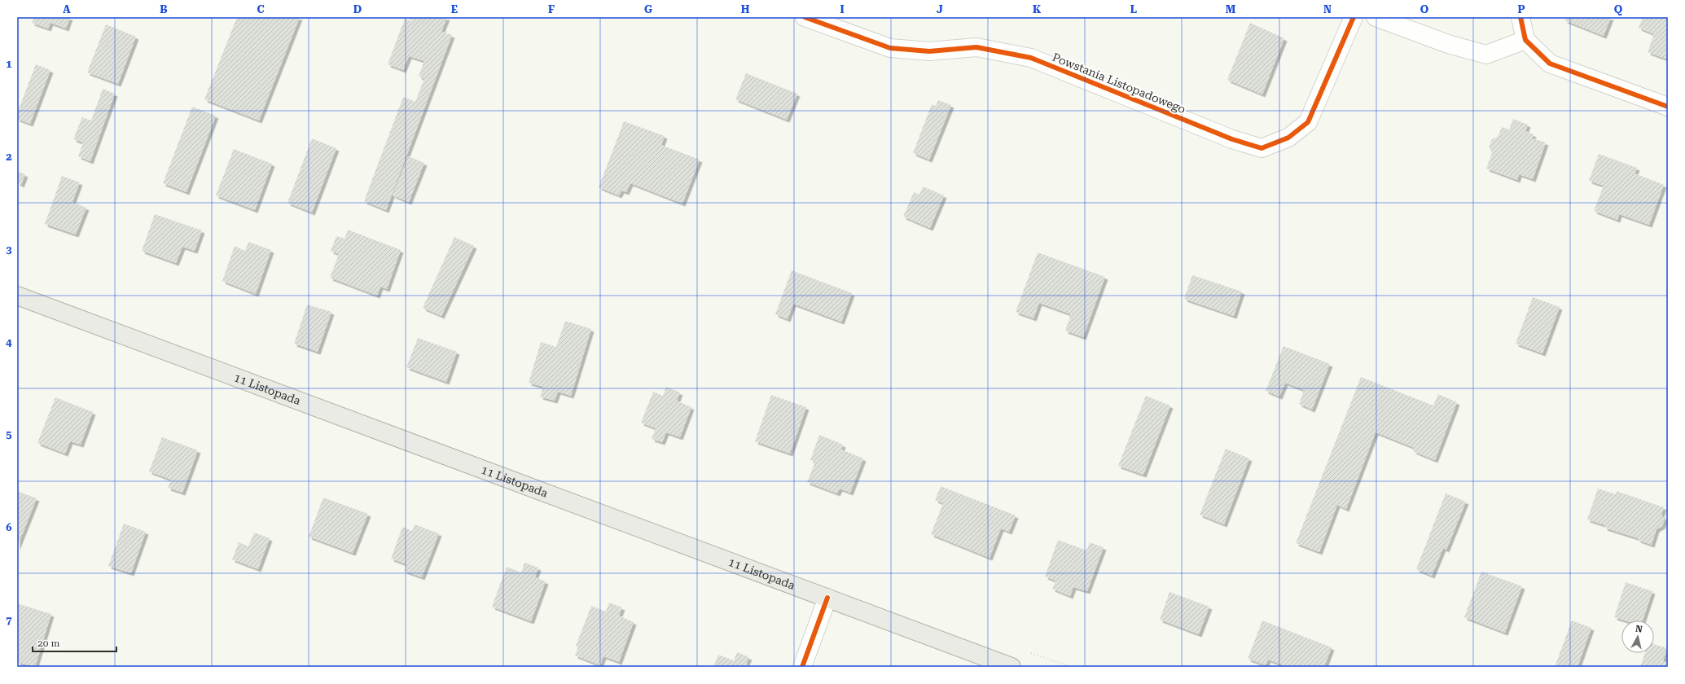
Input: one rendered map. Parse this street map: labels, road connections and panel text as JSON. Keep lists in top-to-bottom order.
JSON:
{
  "streets": {
    "main road": ["11 Listopada"],
    "street": ["Powstania Listopadowego"]
  },
  "scale_bar": "20 m",
  "north": "top",
  "grid": {
    "columns": [
      "A",
      "B",
      "C",
      "D",
      "E",
      "F",
      "G",
      "H",
      "I",
      "J",
      "K",
      "L",
      "M",
      "N",
      "O",
      "P",
      "Q"
    ],
    "rows": [
      "1",
      "2",
      "3",
      "4",
      "5",
      "6",
      "7"
    ]
  }
}
